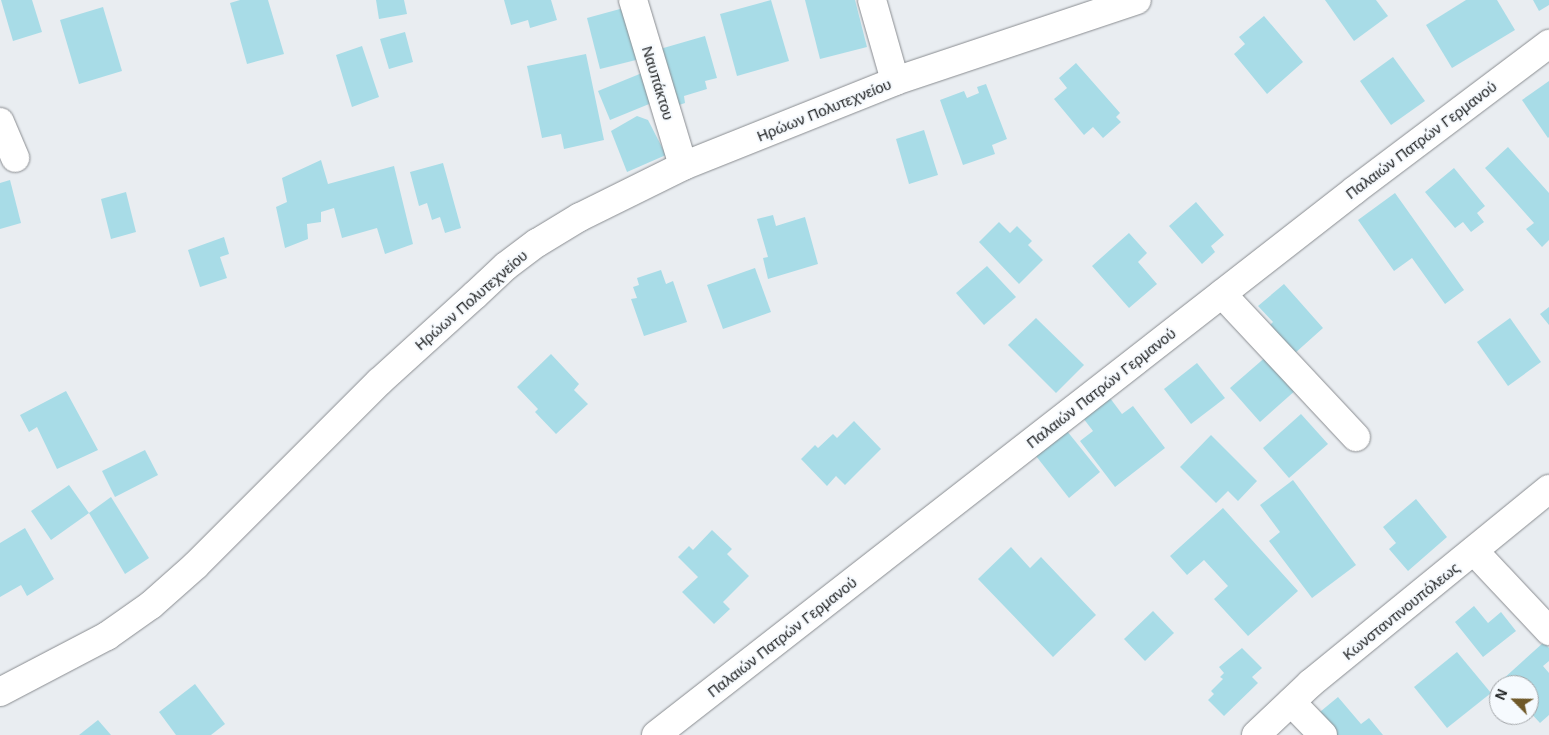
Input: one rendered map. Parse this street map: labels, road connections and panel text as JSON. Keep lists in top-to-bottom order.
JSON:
{
  "streets": {
    "street": [
      "Ναυπάκτου",
      "Ηρώων Πολυτεχνείου",
      "Παλαιών Πατρών Γερμανού",
      "Κωνσταντινουπόλεως"
    ]
  },
  "crossings": [
    ["Ναυπάκτου", "Ηρώων Πολυτεχνείου"]
  ],
  "north": "top left"
}
